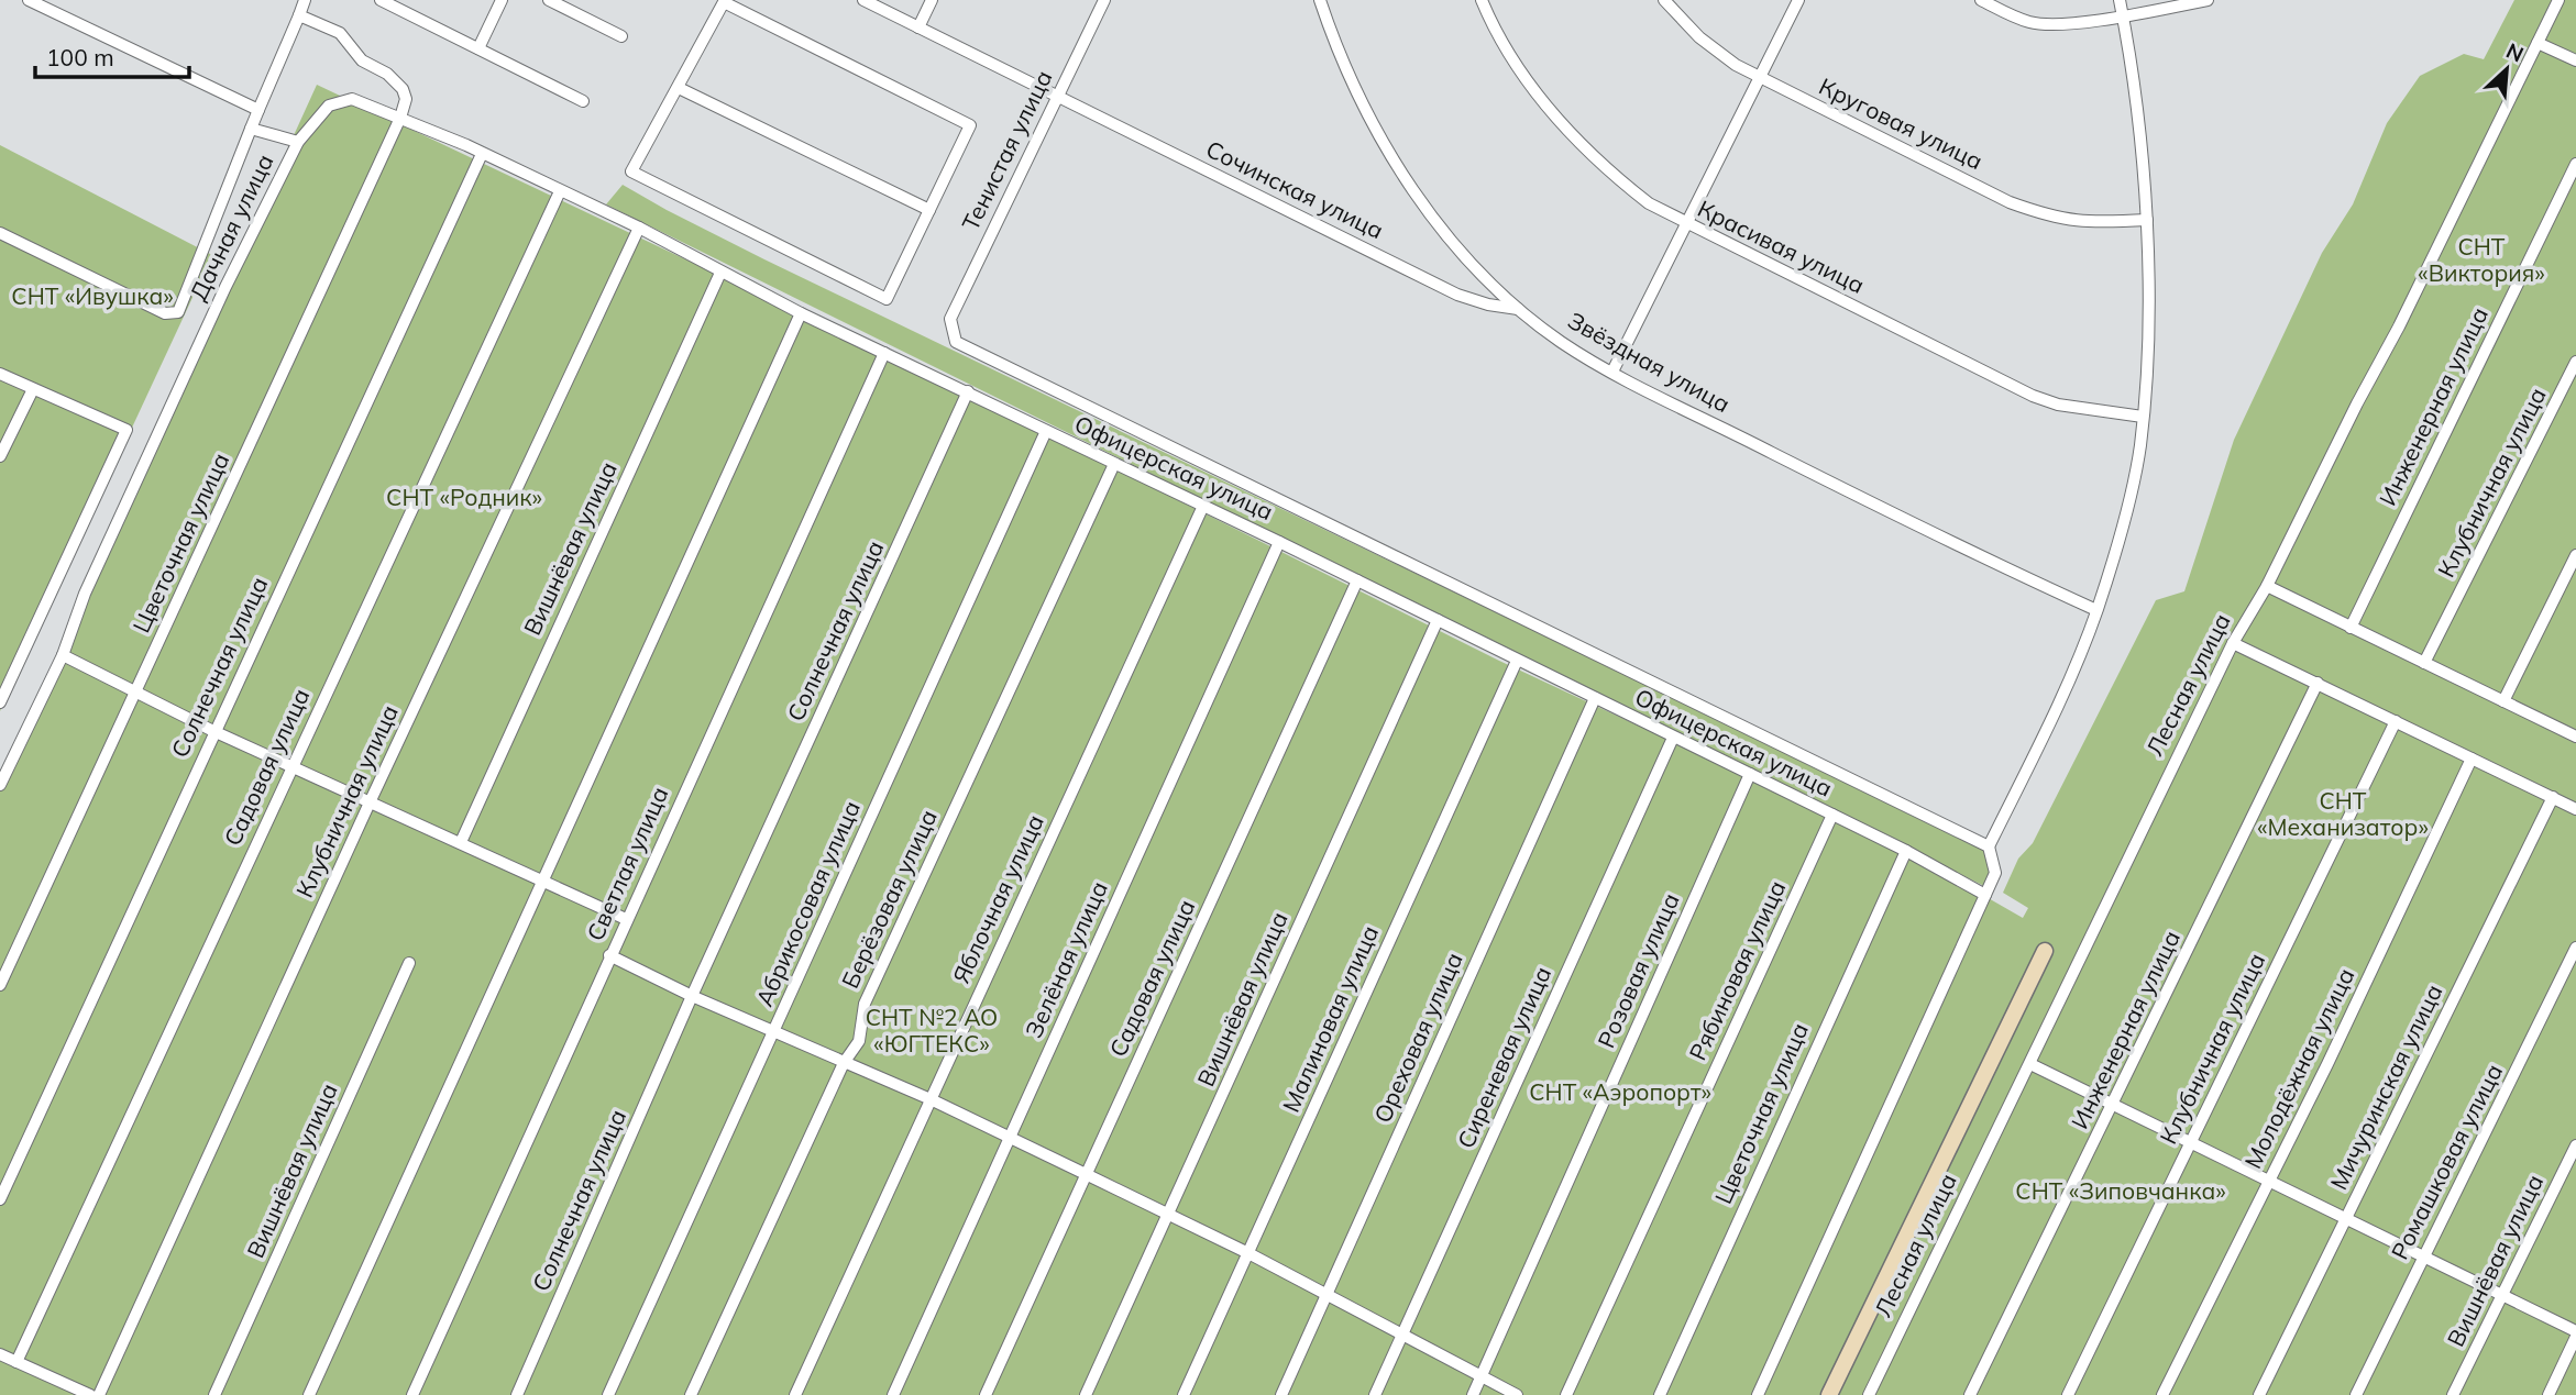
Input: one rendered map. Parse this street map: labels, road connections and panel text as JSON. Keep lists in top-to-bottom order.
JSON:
{
  "streets": {
    "street": [
      "Круговая улица",
      "Тенистая улица",
      "Сочинская улица",
      "Дачная улица",
      "Красивая улица",
      "Звёздная улица",
      "Инженерная улица",
      "Офицерская улица",
      "Клубничная улица",
      "Цветочная улица",
      "Вишнёвая улица",
      "Солнечная улица",
      "Лесная улица",
      "Садовая улица",
      "Светлая улица",
      "Берёзовая улица",
      "Яблочная улица",
      "Абрикосовая улица",
      "Зелёная улица",
      "Розовая улица",
      "Рябиновая улица",
      "Малиновая улица",
      "Ореховая улица",
      "Сиреневая улица",
      "Молодёжная улица",
      "Мичуринская улица",
      "Ромашковая улица"
    ]
  },
  "crossings": [
    ["Тенистая улица", "Сочинская улица"],
    ["Сочинская улица", "Звёздная улица"],
    ["Дачная улица", "Офицерская улица"],
    ["Дачная улица", "Клубничная улица"],
    ["Дачная улица", "Цветочная улица"],
    ["Дачная улица", "Вишнёвая улица"],
    ["Дачная улица", "Солнечная улица"],
    ["Дачная улица", "Садовая улица"],
    ["Дачная улица", "Светлая улица"],
    ["Офицерская улица", "Цветочная улица"],
    ["Офицерская улица", "Вишнёвая улица"],
    ["Офицерская улица", "Солнечная улица"],
    ["Офицерская улица", "Садовая улица"],
    ["Офицерская улица", "Светлая улица"],
    ["Офицерская улица", "Берёзовая улица"],
    ["Офицерская улица", "Яблочная улица"],
    ["Офицерская улица", "Абрикосовая улица"],
    ["Офицерская улица", "Зелёная улица"],
    ["Офицерская улица", "Розовая улица"],
    ["Офицерская улица", "Рябиновая улица"],
    ["Офицерская улица", "Малиновая улица"],
    ["Офицерская улица", "Ореховая улица"],
    ["Офицерская улица", "Сиреневая улица"]
  ],
  "parks": [
    "СНТ «Виктория»",
    "СНТ «Ивушка»",
    "СНТ «Родник»",
    "СНТ «Механизатор»",
    "СНТ №2 АО «ЮГТЕКС»",
    "СНТ «Аэропорт»",
    "СНТ «Зиповчанка»"
  ],
  "scale_bar": "100 m",
  "north": "top right"
}
